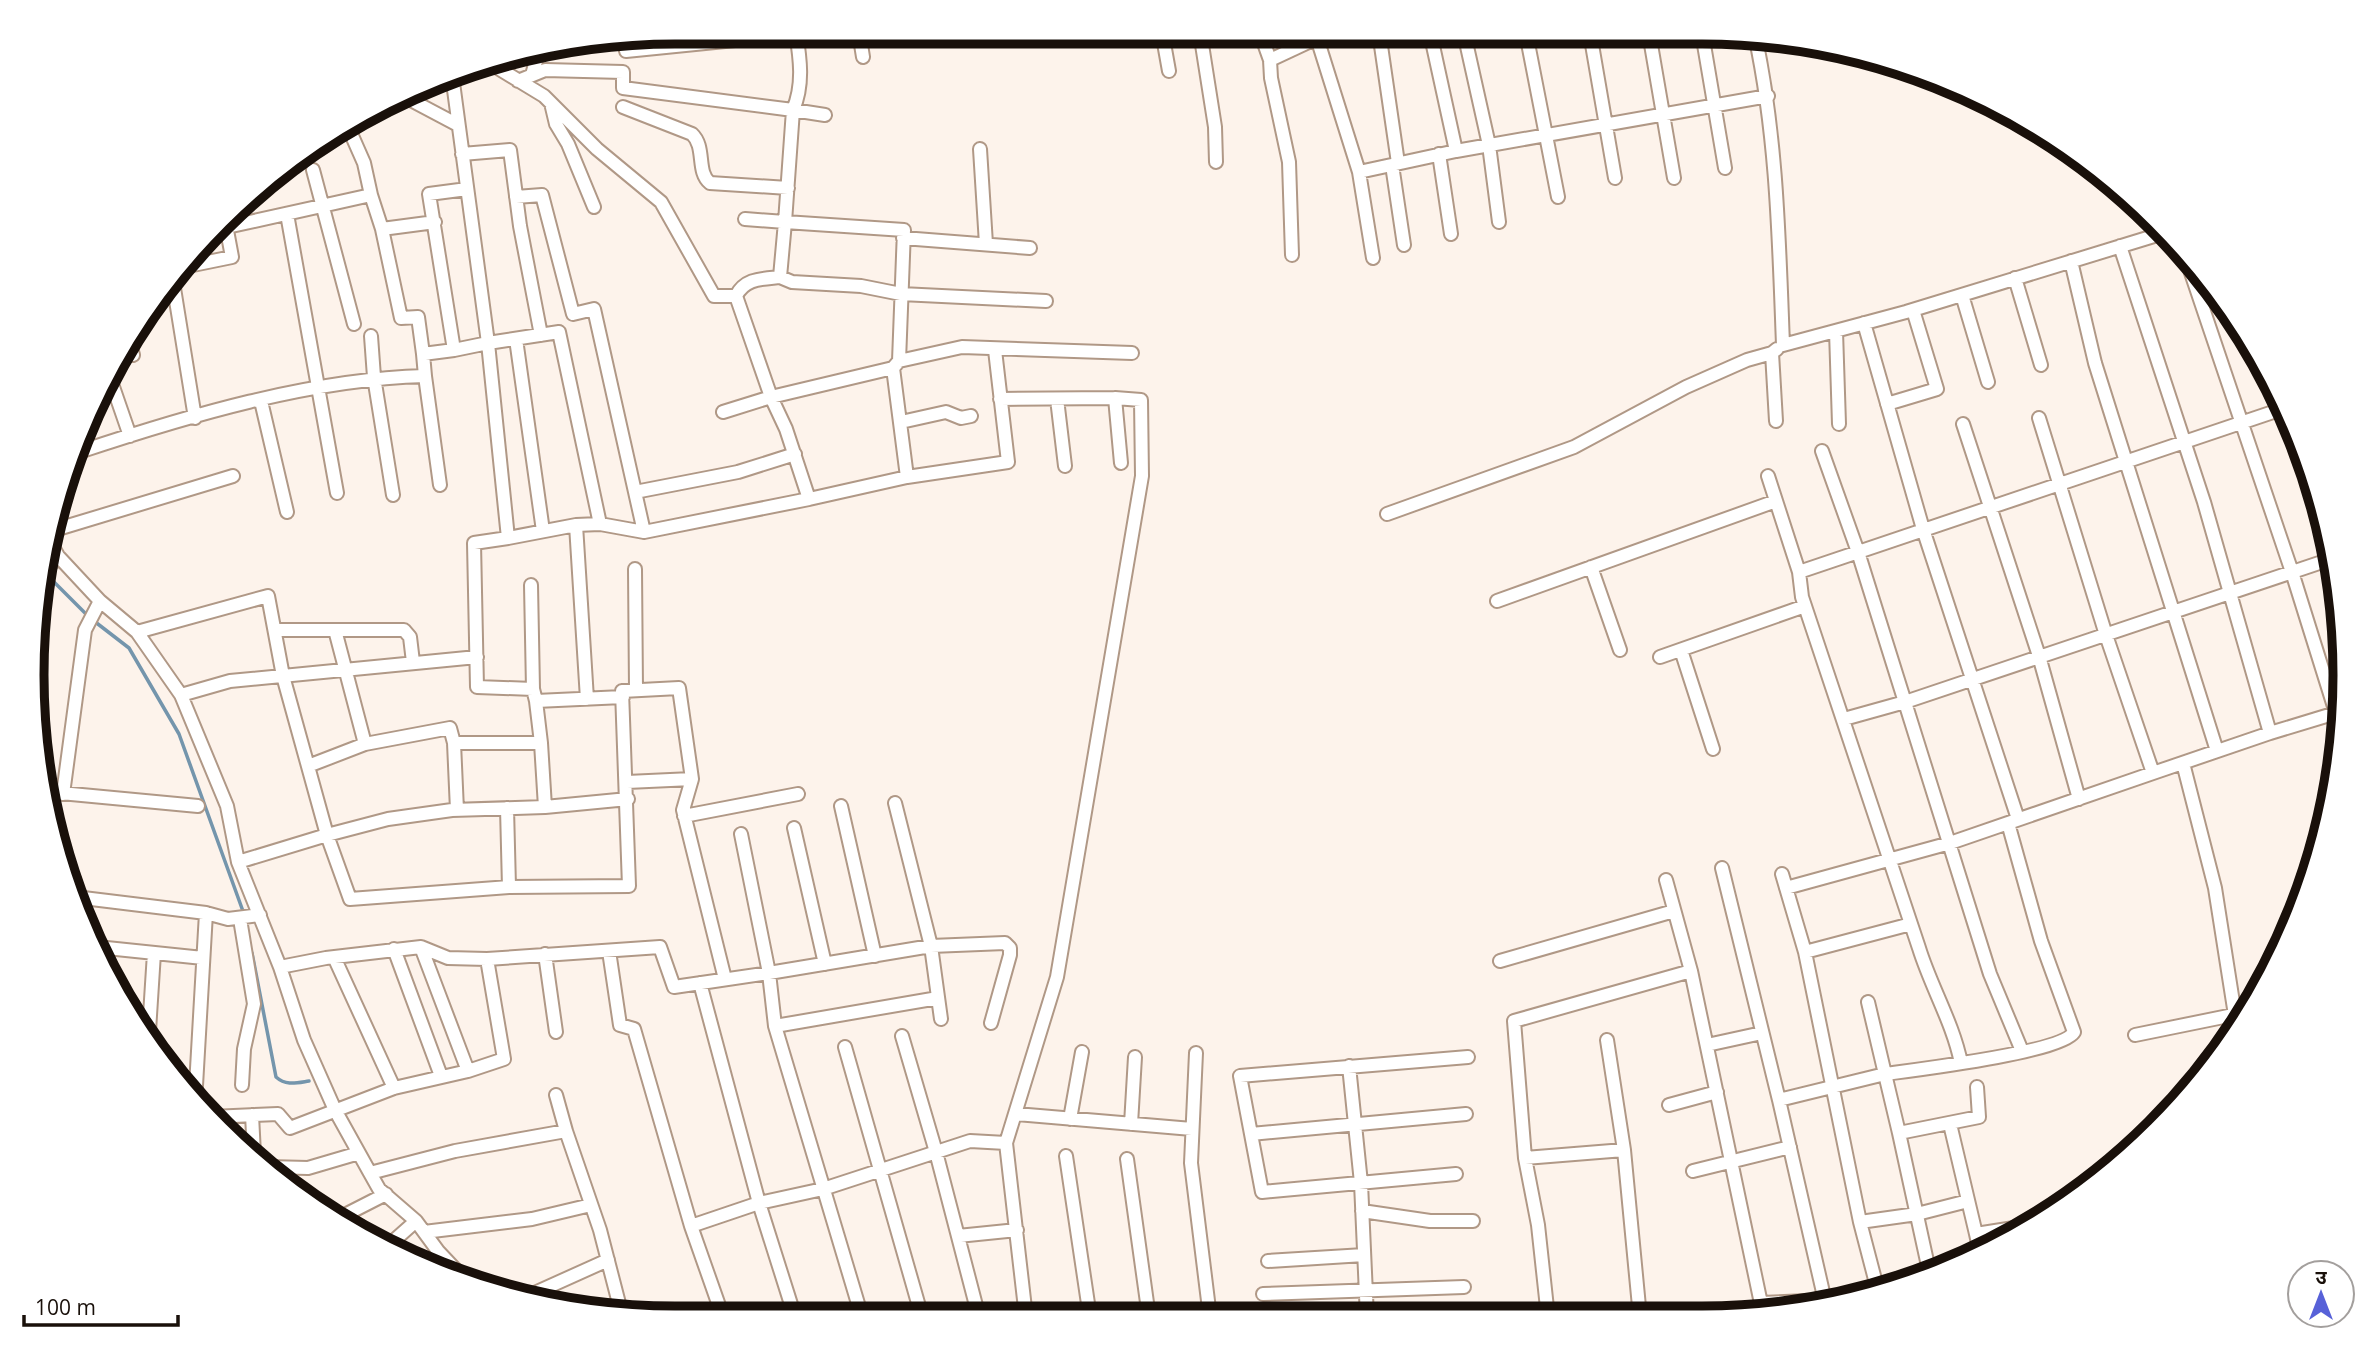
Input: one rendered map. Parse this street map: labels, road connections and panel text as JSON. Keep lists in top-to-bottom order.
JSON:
{
  "scale_bar": "100 m",
  "north": "top"
}
